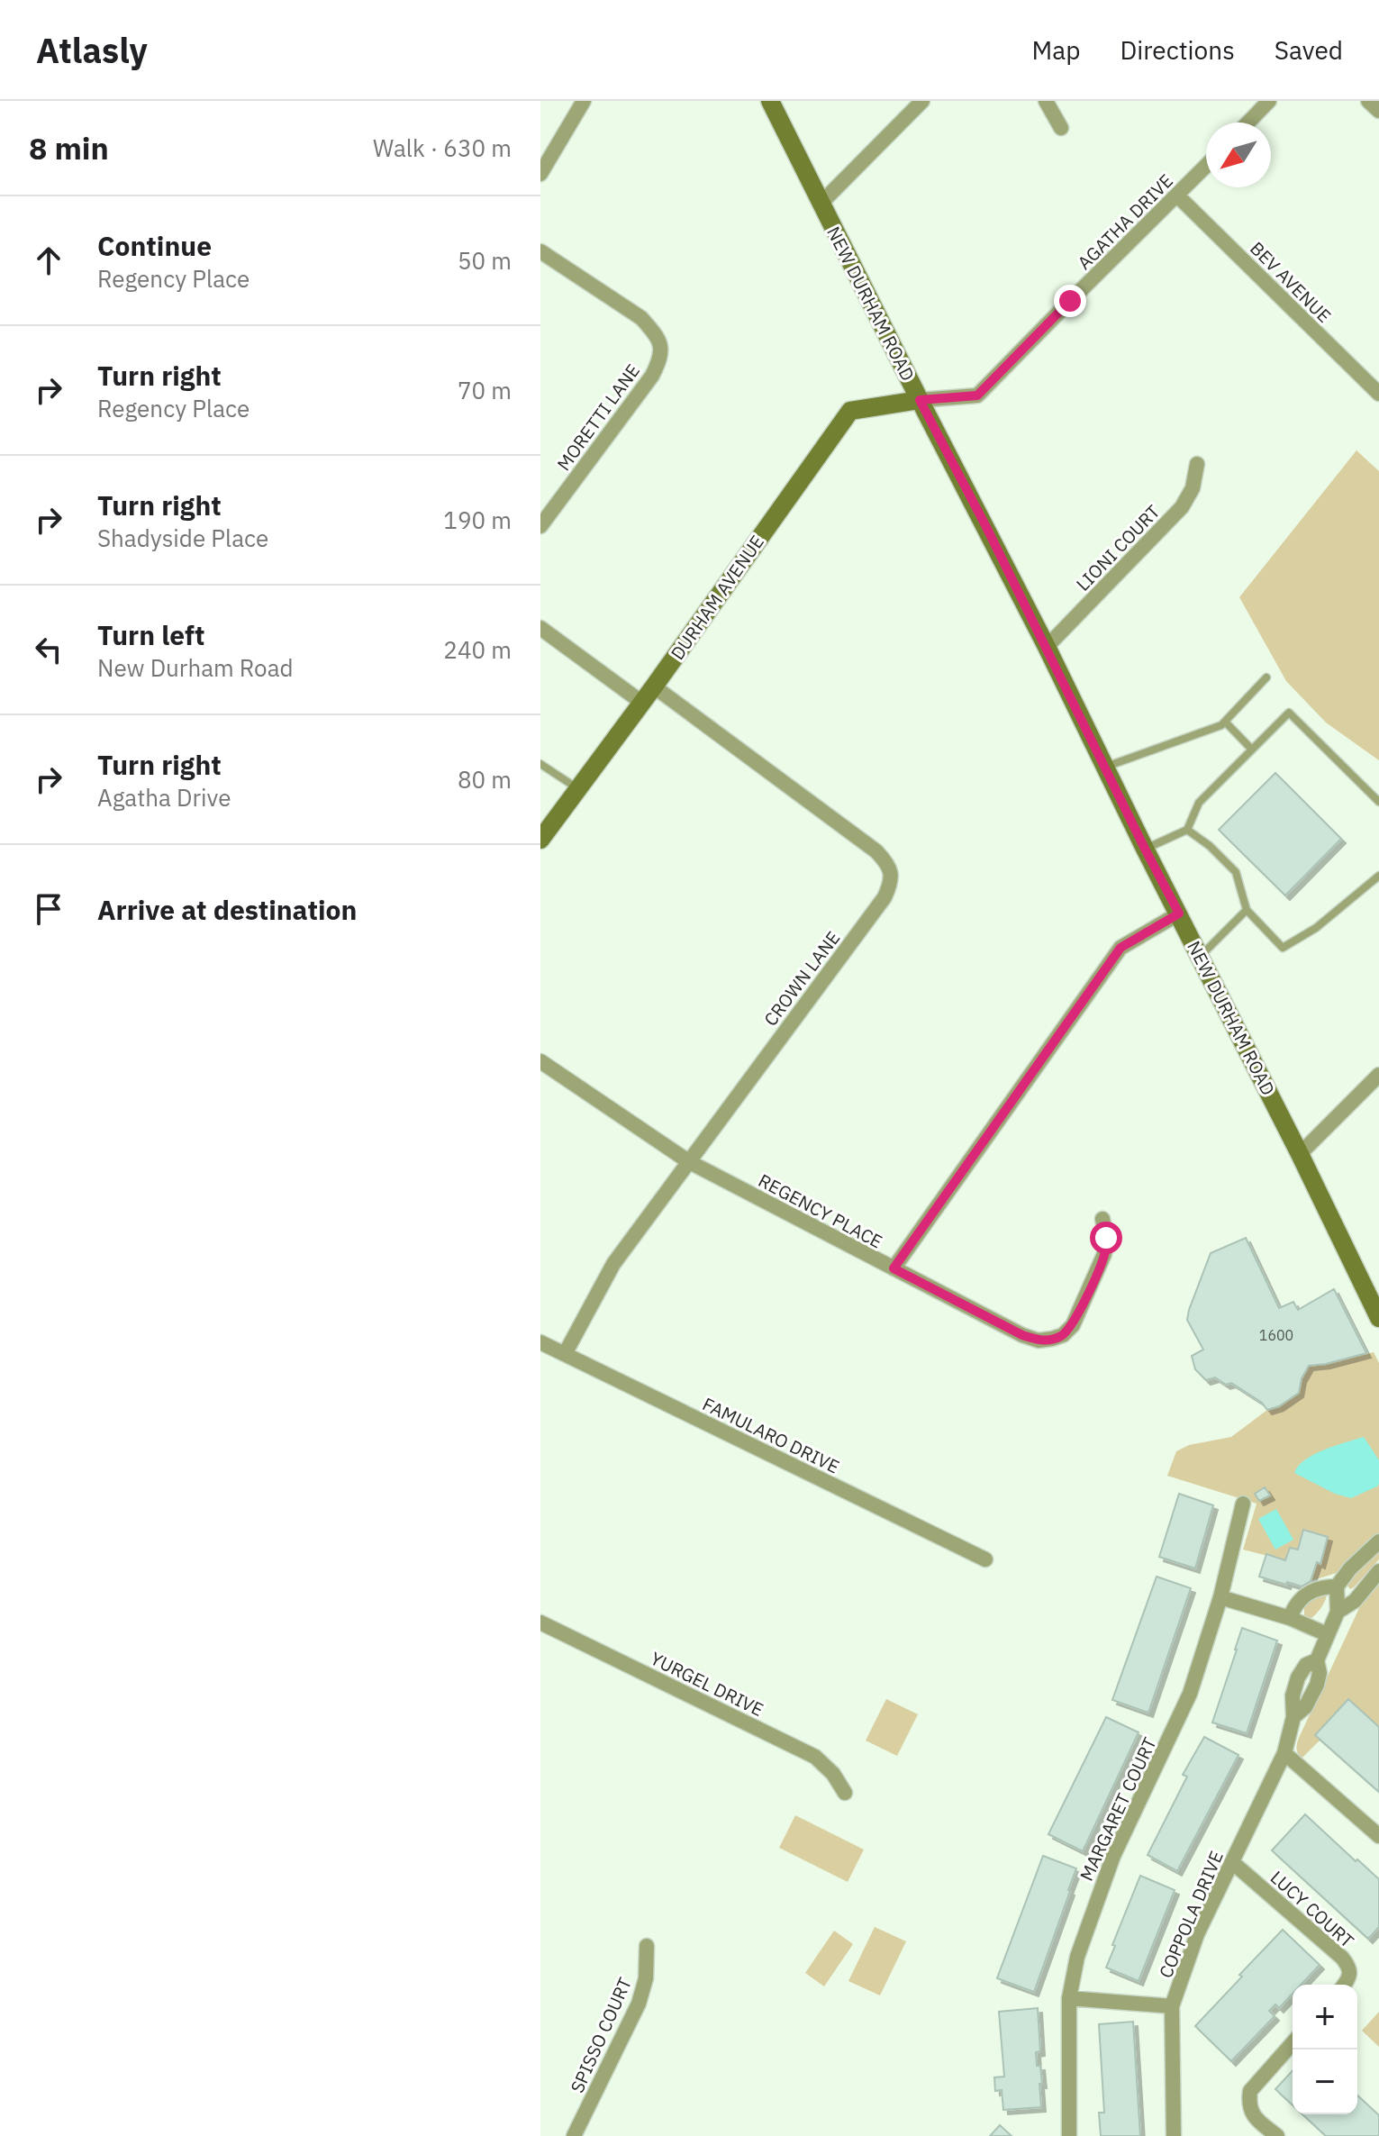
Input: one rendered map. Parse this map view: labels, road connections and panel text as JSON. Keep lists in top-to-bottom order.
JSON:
{
  "streets": {
    "main road": ["NEW DURHAM ROAD", "DURHAM AVENUE"],
    "street": [
      "AGATHA DRIVE",
      "BEV AVENUE",
      "MORETTI LANE",
      "LIONI COURT",
      "CROWN LANE",
      "REGENCY PLACE",
      "FAMULARO DRIVE",
      "YURGEL DRIVE",
      "MARGARET COURT",
      "LUCY COURT",
      "COPPOLA DRIVE",
      "SPISSO COURT"
    ]
  },
  "crossings": [
    ["AGATHA DRIVE", "BEV AVENUE"],
    ["AGATHA DRIVE", "NEW DURHAM ROAD"],
    ["AGATHA DRIVE", "DURHAM AVENUE"],
    ["NEW DURHAM ROAD", "LIONI COURT"],
    ["NEW DURHAM ROAD", "DURHAM AVENUE"],
    ["DURHAM AVENUE", "CROWN LANE"],
    ["CROWN LANE", "REGENCY PLACE"],
    ["CROWN LANE", "FAMULARO DRIVE"],
    ["LUCY COURT", "COPPOLA DRIVE"]
  ],
  "house_numbers": ["1600"],
  "north": "bottom left",
  "page": {
    "header": "Atlasly",
    "nav": ["Map", "Directions", "Saved"],
    "heading": ["8 min", "Walk · 630 m"],
    "list": [
      ["Continue", "Regency Place", "50 m"],
      ["Turn right", "Regency Place", "70 m"],
      ["Turn right", "Shadyside Place", "190 m"],
      ["Turn left", "New Durham Road", "240 m"],
      ["Turn right", "Agatha Drive", "80 m"],
      "Arrive at destination"
    ],
    "map_buttons": ["+", "−"]
  }
}
